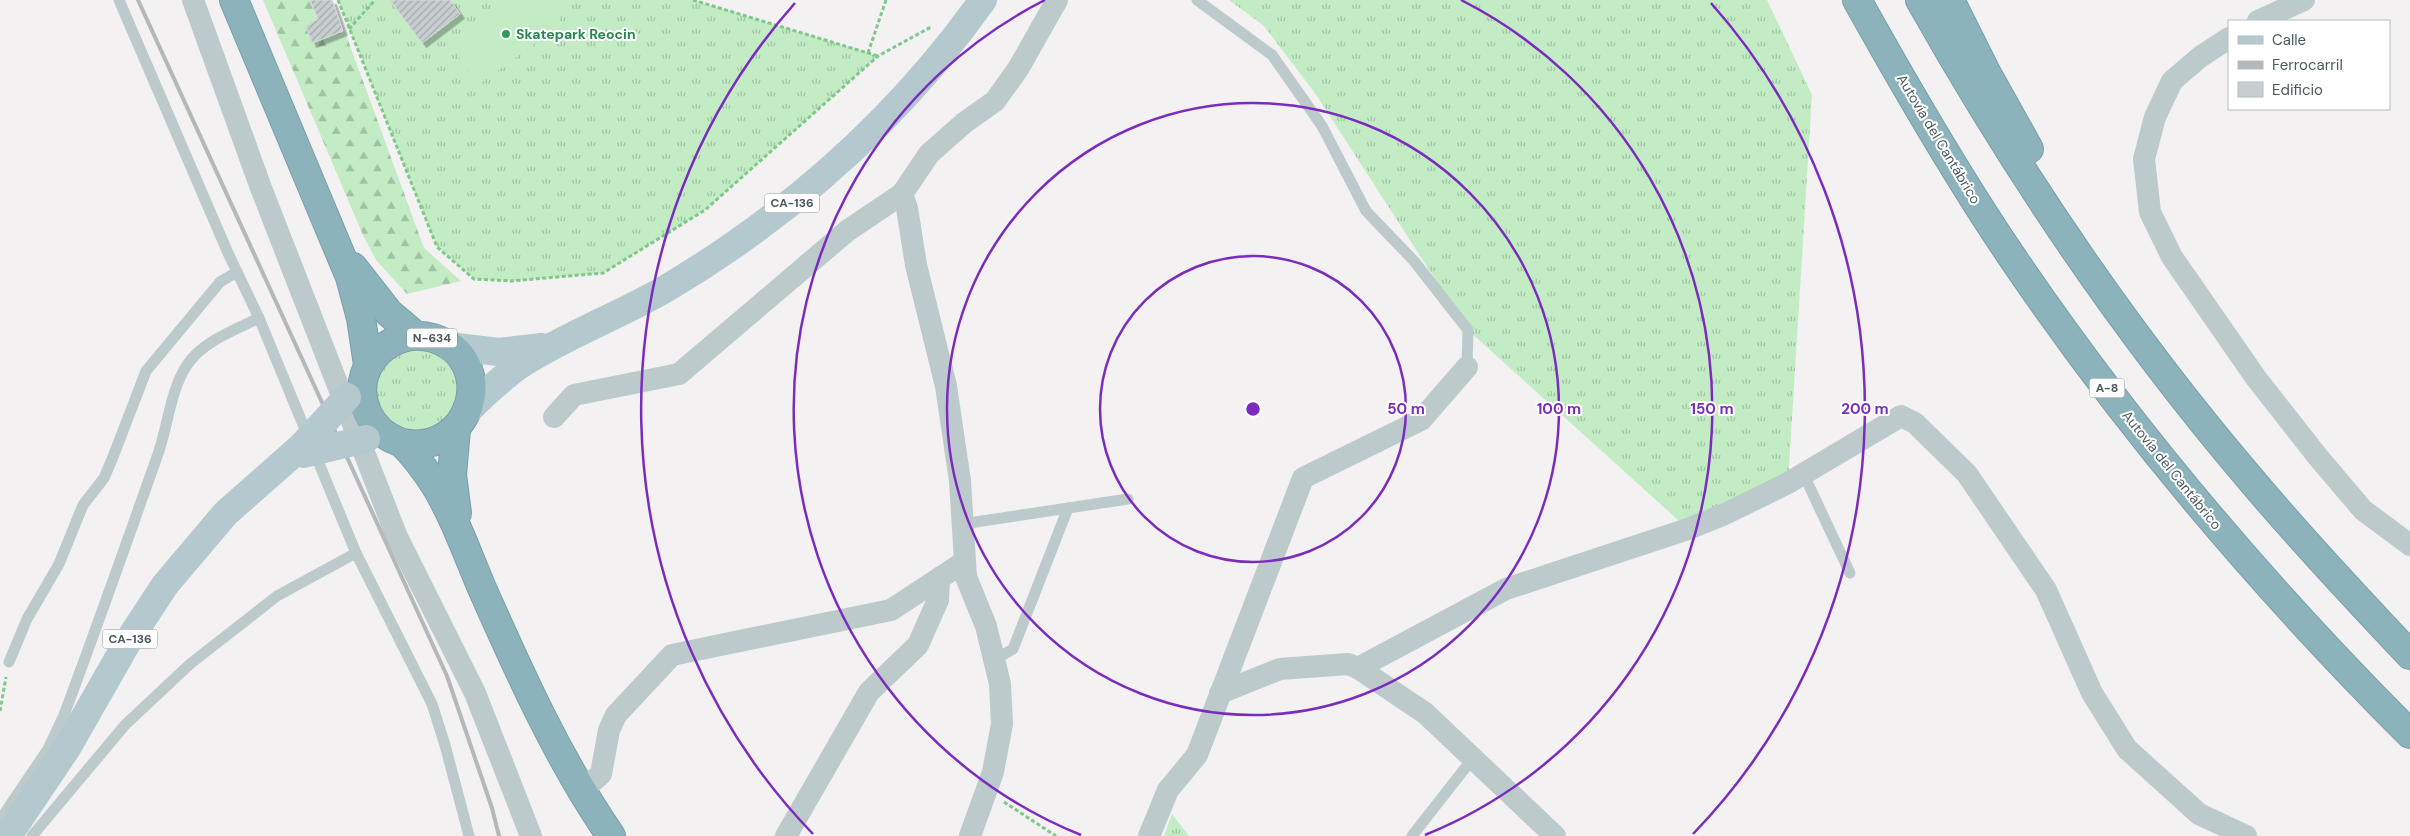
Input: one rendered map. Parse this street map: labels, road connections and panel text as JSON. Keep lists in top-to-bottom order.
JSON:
{
  "streets": {
    "highway": ["Autovía del Cantábrico", "N-634", "A-8"],
    "main road": ["CA-136"]
  },
  "crossings": [
    ["CA-136", "N-634"]
  ],
  "places": ["Skatepark Reocin"],
  "legend": ["Calle", "Ferrocarril", "Edificio"],
  "rings": [
    "50 m",
    "100 m",
    "150 m",
    "200 m"
  ]
}
